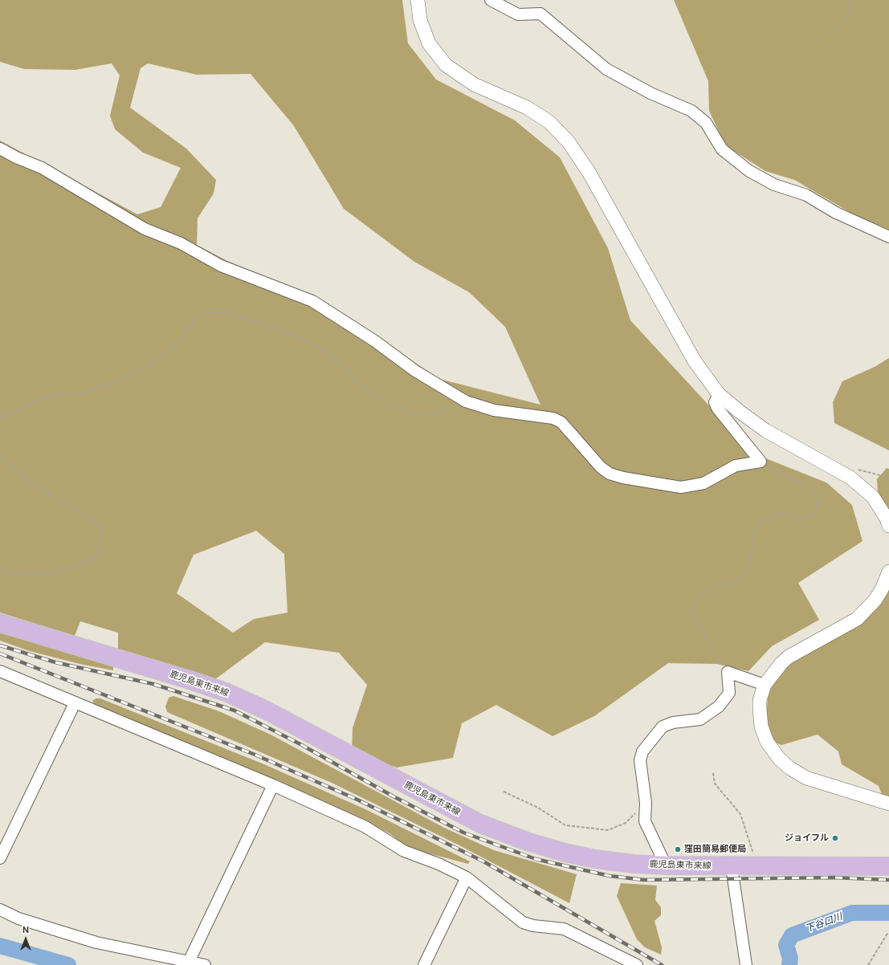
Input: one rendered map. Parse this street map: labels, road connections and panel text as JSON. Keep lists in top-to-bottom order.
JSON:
{
  "streets": {
    "main road": ["鹿児島東市来線"]
  },
  "water": ["下谷口川"],
  "places": ["ジョイフル", "窪田簡易郵便局"],
  "north": "top"
}
